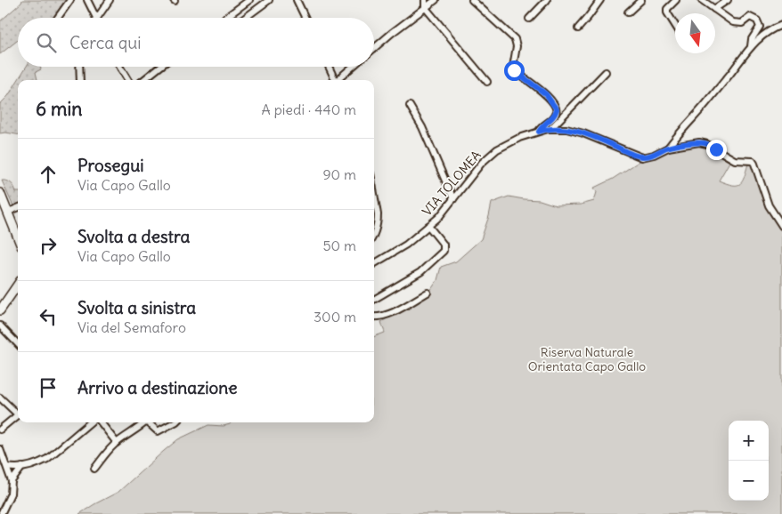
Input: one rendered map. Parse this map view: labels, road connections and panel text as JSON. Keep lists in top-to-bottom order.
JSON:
{
  "streets": {
    "street": ["VIA TOLOMEA"]
  },
  "parks": ["Riserva Naturale Orientata Capo Gallo"],
  "north": "bottom",
  "page": {
    "search": "Cerca qui",
    "heading": ["6 min", "A piedi · 440 m"],
    "list": [
      ["Prosegui", "Via Capo Gallo", "90 m"],
      ["Svolta a destra", "Via Capo Gallo", "50 m"],
      ["Svolta a sinistra", "Via del Semaforo", "300 m"],
      "Arrivo a destinazione"
    ],
    "map_buttons": ["+", "−"]
  }
}
